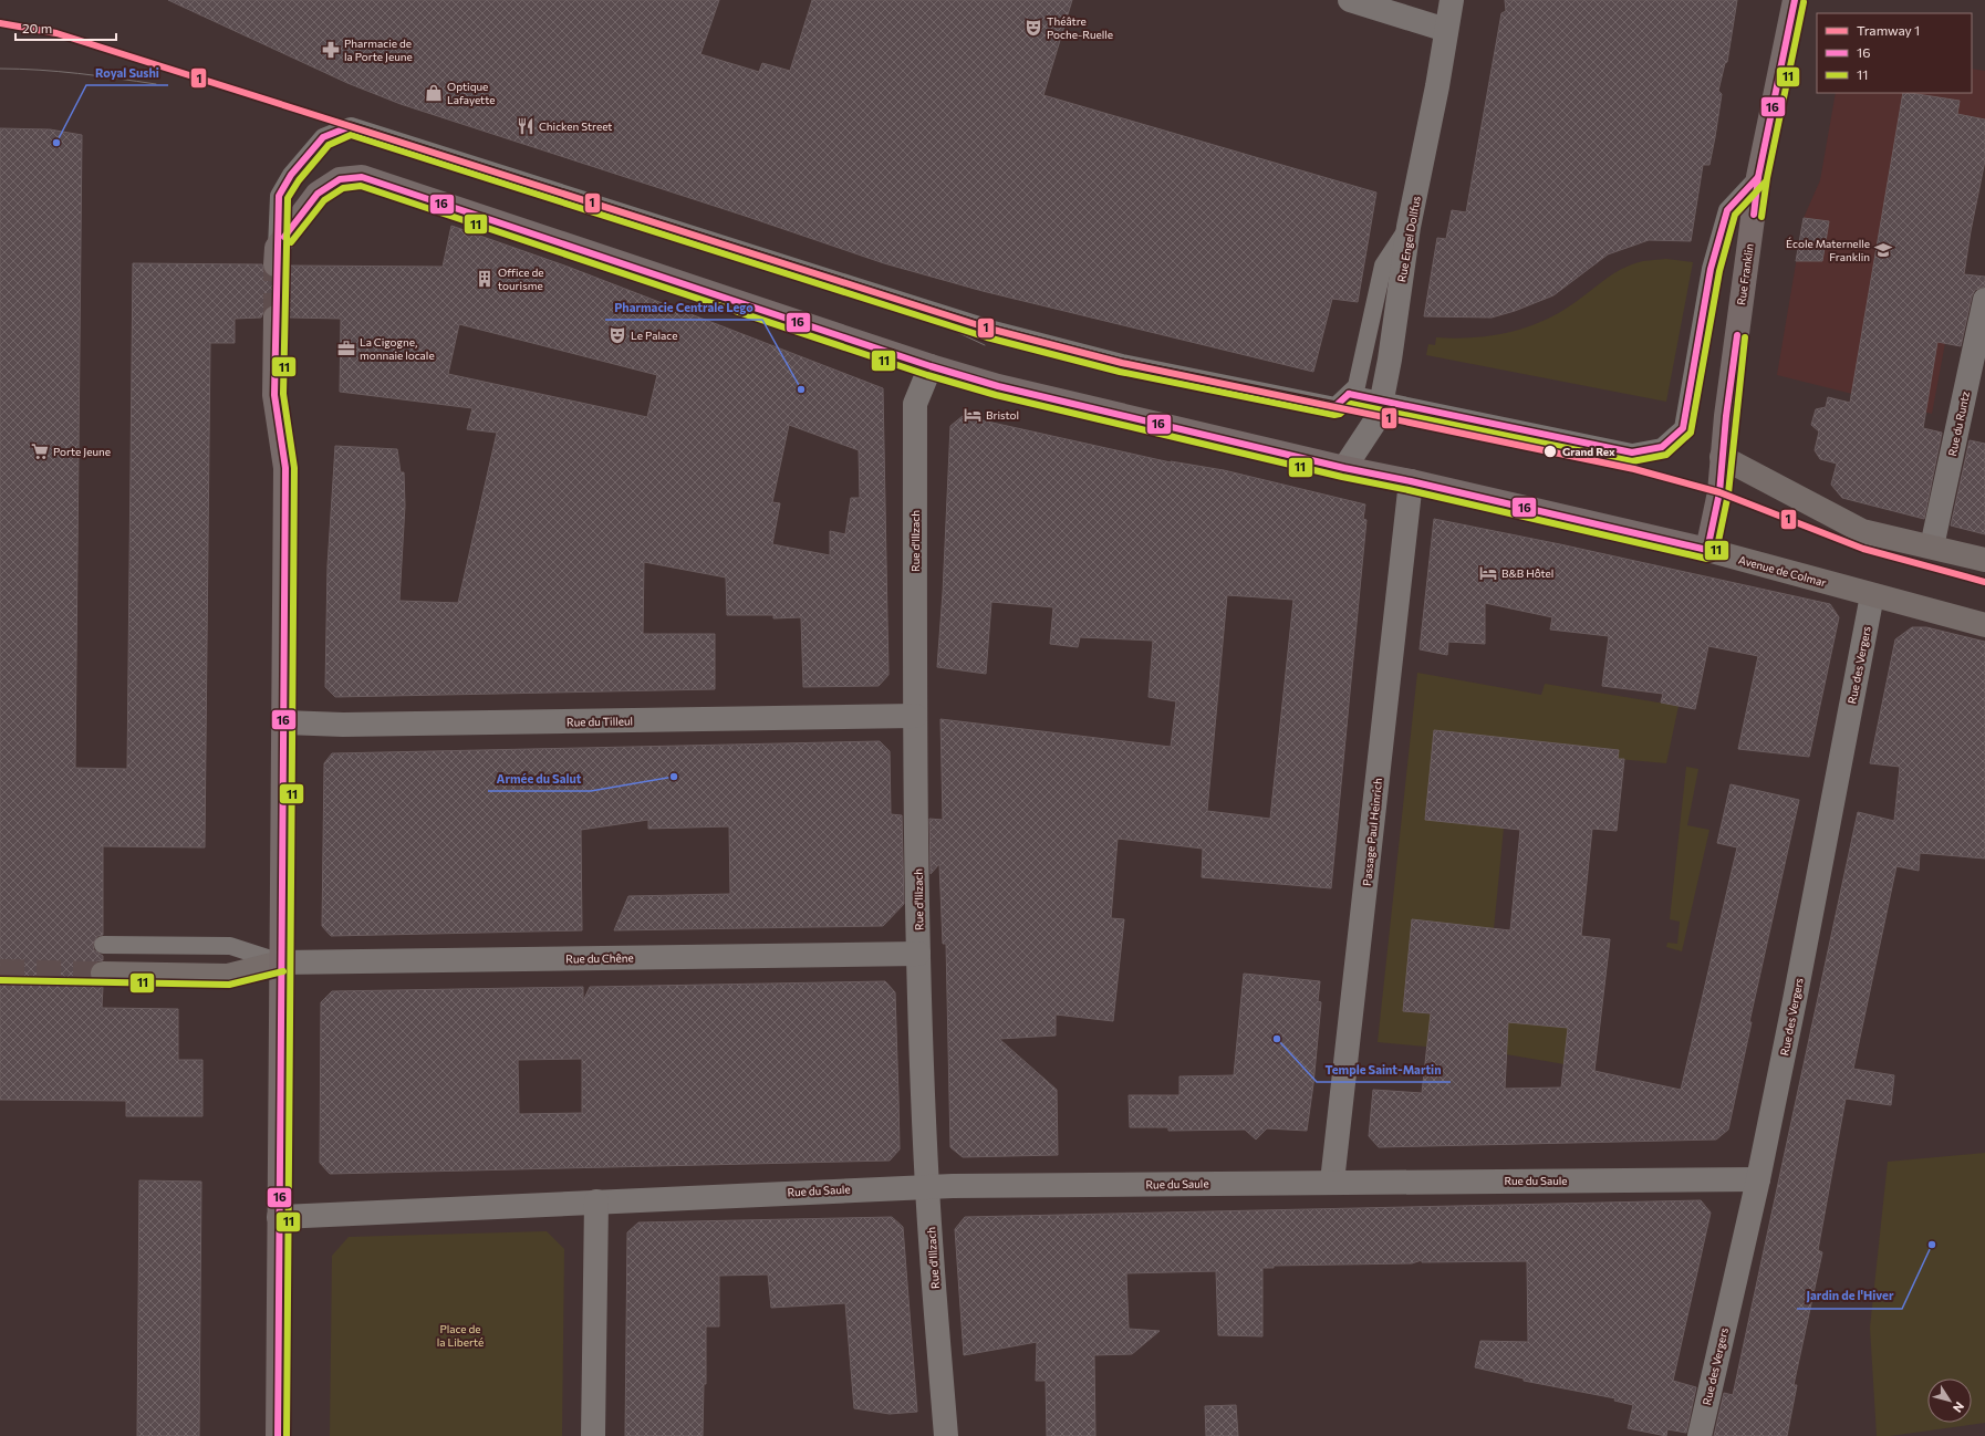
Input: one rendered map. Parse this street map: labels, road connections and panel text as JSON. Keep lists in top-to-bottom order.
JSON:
{
  "streets": {
    "main road": ["Rue Franklin", "Avenue de Colmar"],
    "street": [
      "Rue Engel Dollfus",
      "Rue du Runtz",
      "Rue d'Illzach",
      "Rue des Vergers",
      "Rue du Tilleul",
      "Passage Paul Heinrich",
      "Rue du Chêne",
      "Rue du Saule"
    ]
  },
  "crossings": [
    ["Rue Engel Dollfus", "Avenue de Colmar"],
    ["Rue Franklin", "Avenue de Colmar"],
    ["Rue d'Illzach", "Avenue de Colmar"],
    ["Rue d'Illzach", "Rue du Tilleul"],
    ["Rue d'Illzach", "Rue du Chêne"],
    ["Rue d'Illzach", "Rue du Saule"],
    ["Avenue de Colmar", "Rue des Vergers"],
    ["Avenue de Colmar", "Passage Paul Heinrich"],
    ["Rue des Vergers", "Rue du Saule"],
    ["Passage Paul Heinrich", "Rue du Saule"]
  ],
  "parks": ["Place de la Liberté"],
  "places": {
    "theatre": ["Théâtre Poche-Ruelle", "Le Palace"],
    "pharmacy": ["Pharmacie de la Porte Jeune"],
    "shop": ["Optique Lafayette"],
    "restaurant": ["Chicken Street"],
    "other": [
      "Royal Sushi",
      "Pharmacie Centrale Lego",
      "Grand Rex",
      "Armée du Salut",
      "Temple Saint-Martin",
      "Jardin de l'Hiver"
    ],
    "school or university": ["École Maternelle Franklin"],
    "building": ["Office de tourisme"],
    "office": ["La Cigogne, monnaie locale"],
    "hotel": ["Bristol", "B&B Hôtel"],
    "supermarket": ["Porte Jeune"]
  },
  "lines": ["transit line 16", "transit line 11", "tram line 1"],
  "legend": ["Tramway 1", "16", "11"],
  "scale_bar": "20 m",
  "north": "bottom right"
}
